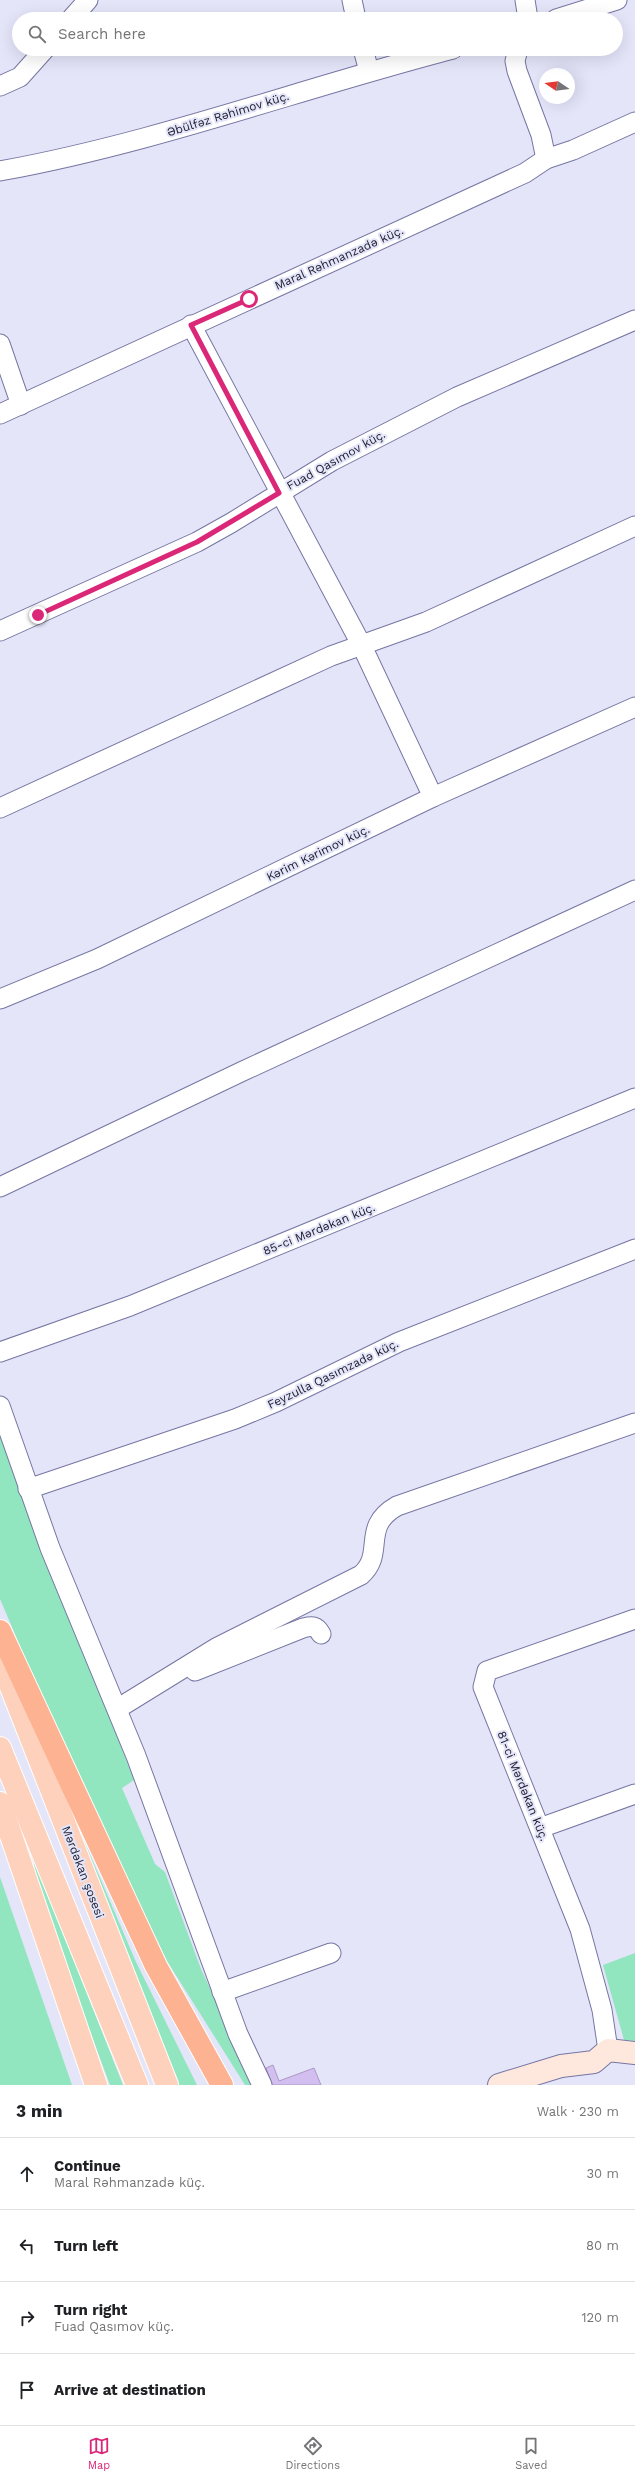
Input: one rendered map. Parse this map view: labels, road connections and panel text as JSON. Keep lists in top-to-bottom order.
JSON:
{
  "streets": {
    "main road": ["Mərdəkan şosesi"],
    "street": [
      "Əbülfəz Rəhimov küç.",
      "Maral Rəhmanzadə küç.",
      "Fuad Qasımov küç.",
      "Kərim Kərimov küç.",
      "85-ci Mərdəkan küç.",
      "Feyzulla Qasımzadə küç.",
      "81-ci Mərdəkan küç."
    ]
  },
  "north": "left",
  "page": {
    "search": "Search here",
    "heading": ["3 min", "Walk · 230 m"],
    "list": [
      ["Continue", "Maral Rəhmanzadə küç.", "30 m"],
      ["Turn left", "80 m"],
      ["Turn right", "Fuad Qasımov küç.", "120 m"],
      "Arrive at destination"
    ],
    "nav": ["Map", "Directions", "Saved"]
  }
}
